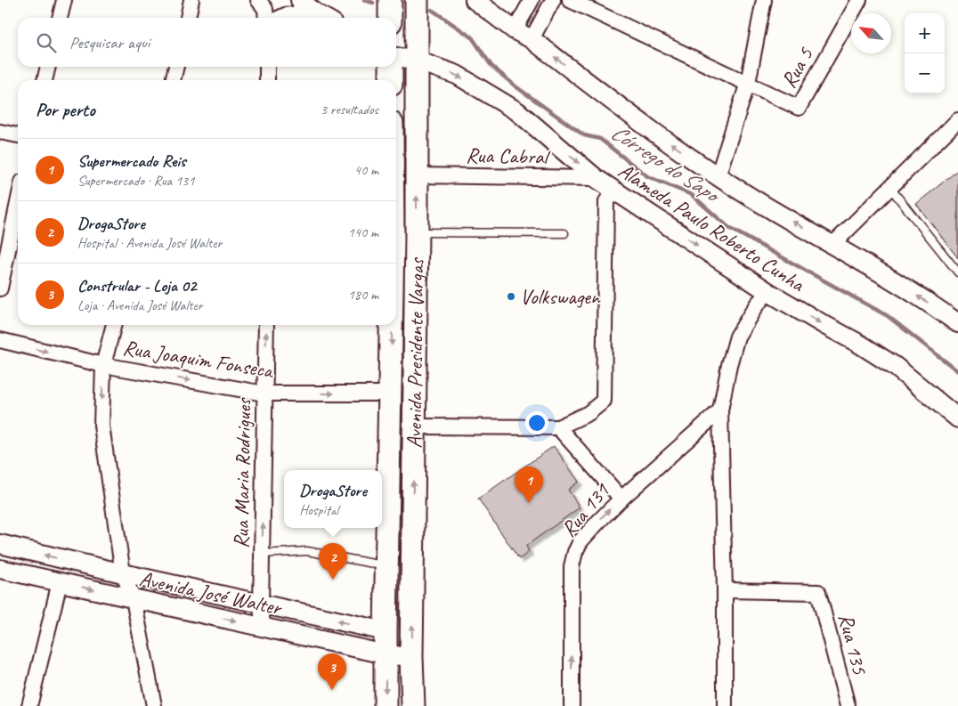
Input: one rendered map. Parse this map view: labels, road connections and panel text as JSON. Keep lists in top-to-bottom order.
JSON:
{
  "streets": {
    "main road": ["Avenida Presidente Vargas"],
    "street": [
      "Rua 5",
      "Rua Cabral",
      "Alameda Paulo Roberto Cunha",
      "Rua Joaquim Fonseca",
      "Rua Maria Rodrigues",
      "Rua 131",
      "Avenida José Walter",
      "Rua 135"
    ]
  },
  "crossings": [
    ["Rua Cabral", "Alameda Paulo Roberto Cunha"],
    ["Rua Cabral", "Avenida Presidente Vargas"],
    ["Alameda Paulo Roberto Cunha", "Avenida Presidente Vargas"],
    ["Avenida Presidente Vargas", "Rua Joaquim Fonseca"],
    ["Avenida Presidente Vargas", "Avenida José Walter"],
    ["Rua Joaquim Fonseca", "Rua Maria Rodrigues"],
    ["Rua Maria Rodrigues", "Avenida José Walter"]
  ],
  "one_way": ["Rua Joaquim Fonseca", "Rua Maria Rodrigues", "Rua 131"],
  "water": ["Córrego do Sapo"],
  "places": ["Volkswagen"],
  "north": "top left",
  "page": {
    "map_buttons": ["+", "−"],
    "search": "Pesquisar aqui",
    "heading": ["Por perto", "3 resultados"],
    "list": [
      {
        "mark": "1",
        "name": "Supermercado Reis",
        "note": "Supermercado · Rua 131",
        "value": "40 m"
      },
      {
        "mark": "2",
        "name": "DrogaStore",
        "note": "Hospital · Avenida José Walter",
        "value": "140 m"
      },
      {
        "mark": "3",
        "name": "Constrular - Loja 02",
        "note": "Loja · Avenida José Walter",
        "value": "180 m"
      }
    ],
    "pins": ["1", "2", "3"],
    "popup": ["DrogaStore", "Hospital"]
  }
}
